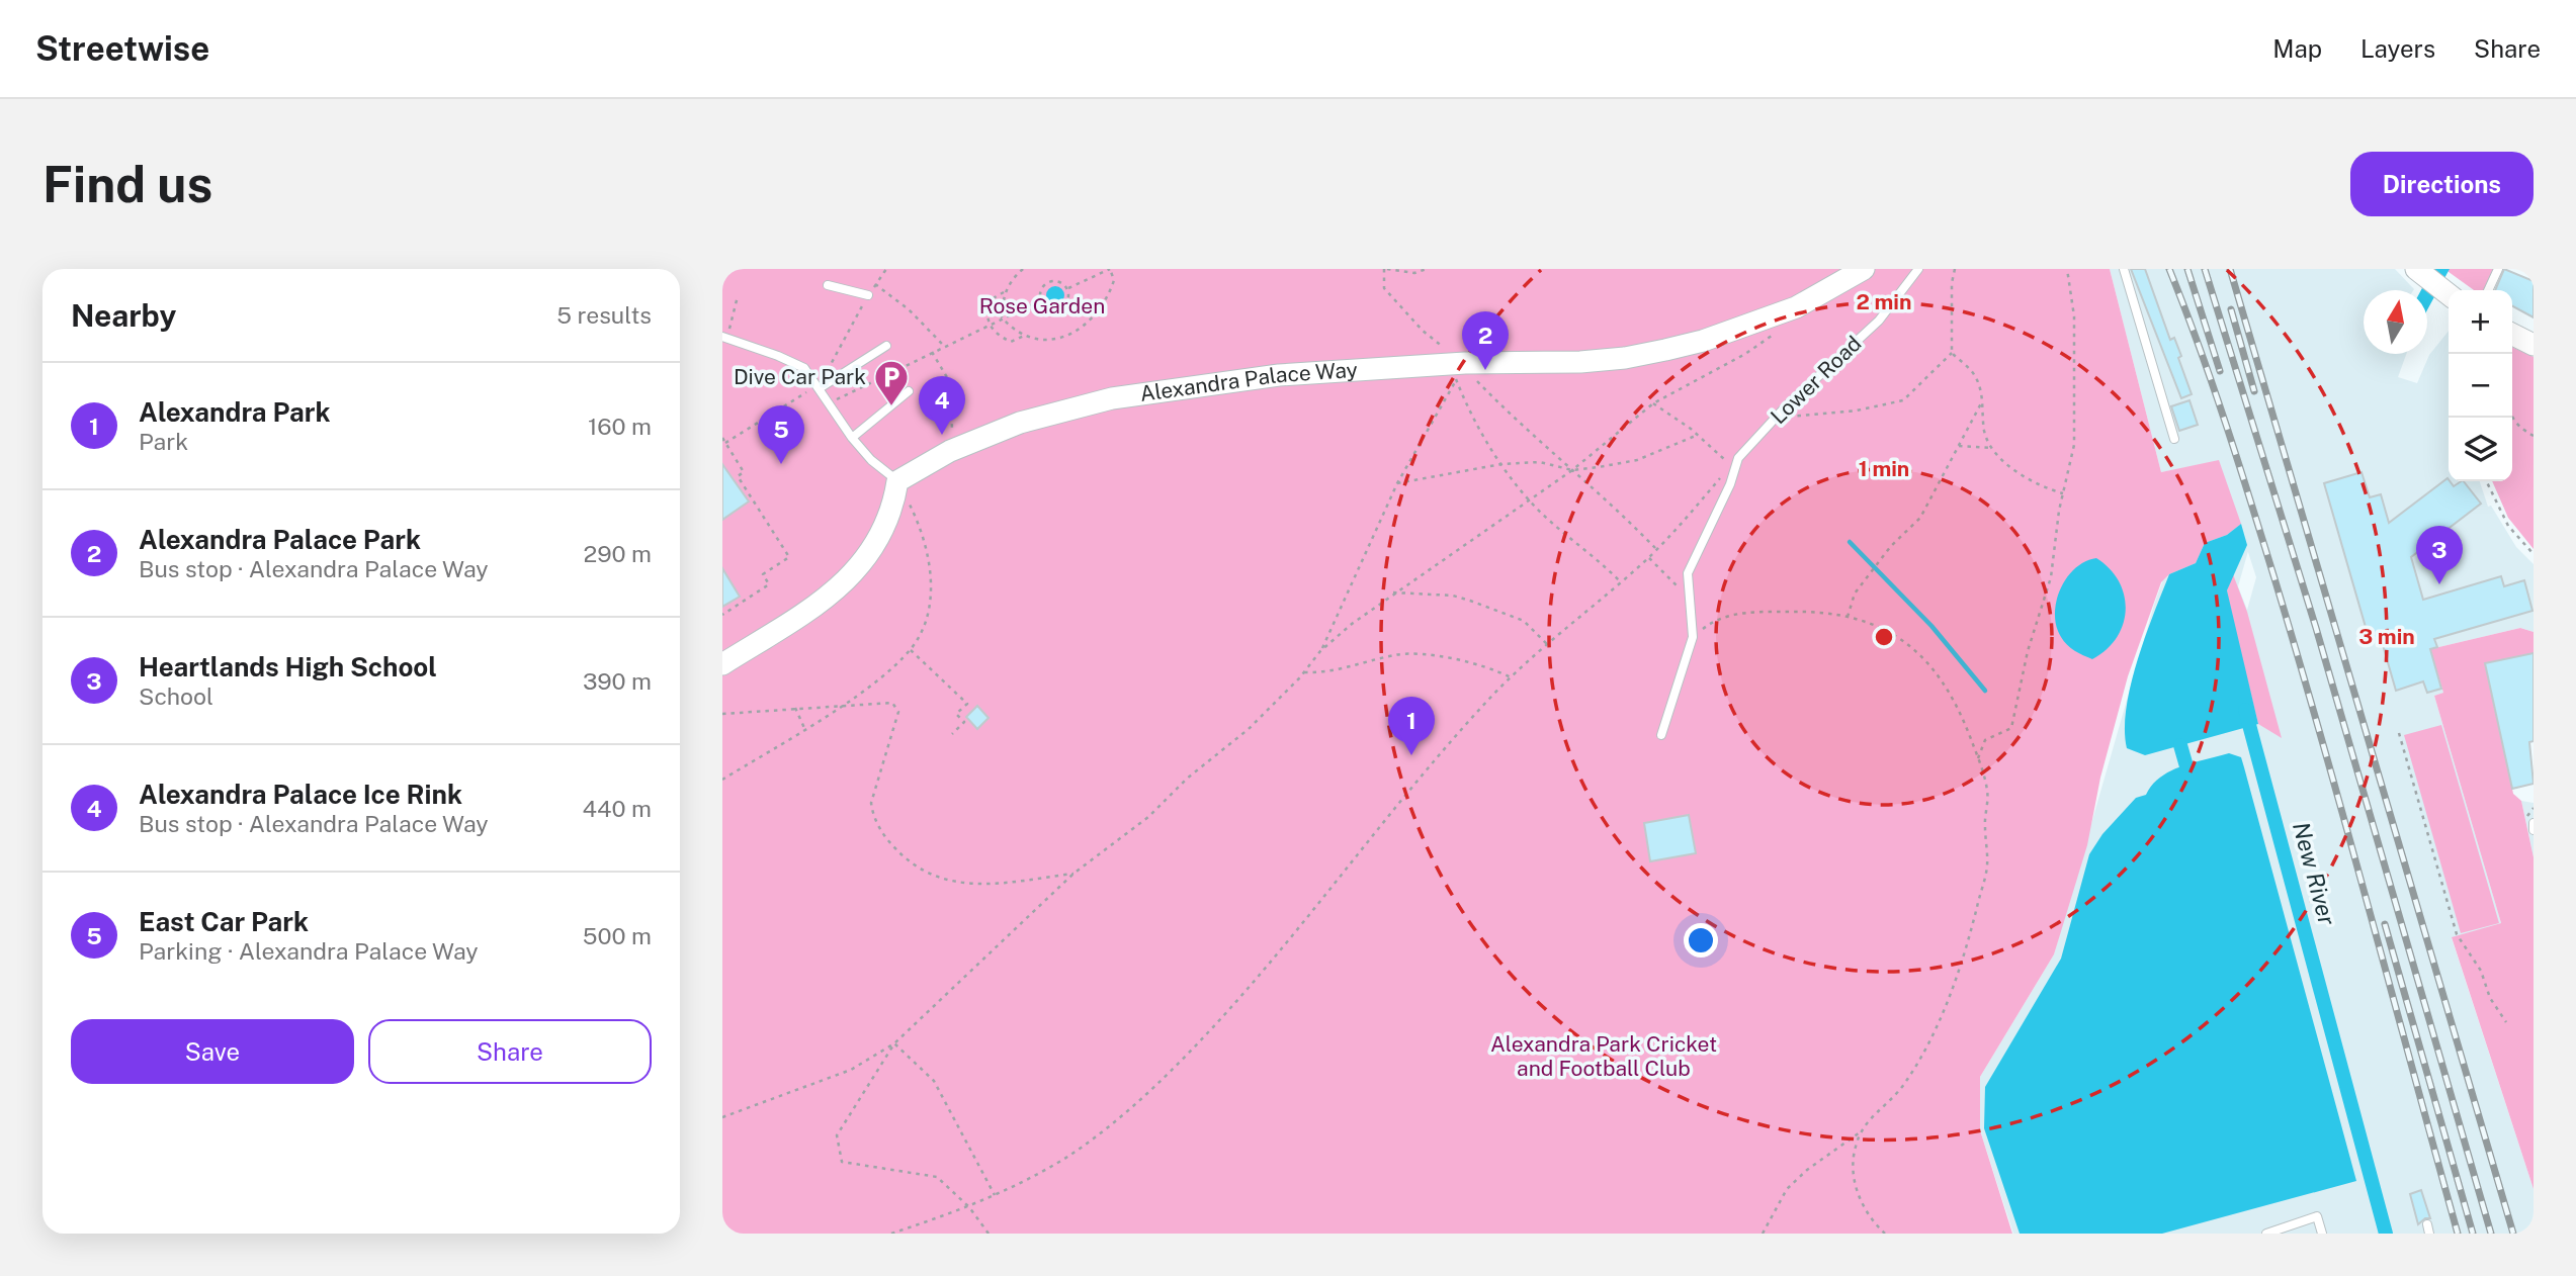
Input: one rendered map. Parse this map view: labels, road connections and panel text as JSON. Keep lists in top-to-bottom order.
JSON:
{
  "streets": {
    "street": ["Alexandra Palace Way"],
    "lane": ["Lower Road"]
  },
  "water": ["New River"],
  "parks": ["Rose Garden", "Alexandra Park Cricket and Football Club"],
  "places": {
    "parking": ["Dive Car Park"]
  },
  "north": "top",
  "page": {
    "header": "Streetwise",
    "nav": ["Map", "Layers", "Share"],
    "buttons": [
      "Directions",
      ["Save", "Share"]
    ],
    "title": "Find us",
    "heading": ["Nearby", "5 results"],
    "map_buttons": ["+", "−"],
    "pins": [
      "2",
      "4",
      "5",
      "3",
      "1"
    ],
    "list": [
      {
        "mark": "1",
        "name": "Alexandra Park",
        "note": "Park",
        "value": "160 m"
      },
      {
        "mark": "2",
        "name": "Alexandra Palace Park",
        "note": "Bus stop · Alexandra Palace Way",
        "value": "290 m"
      },
      {
        "mark": "3",
        "name": "Heartlands High School",
        "note": "School",
        "value": "390 m"
      },
      {
        "mark": "4",
        "name": "Alexandra Palace Ice Rink",
        "note": "Bus stop · Alexandra Palace Way",
        "value": "440 m"
      },
      {
        "mark": "5",
        "name": "East Car Park",
        "note": "Parking · Alexandra Palace Way",
        "value": "500 m"
      }
    ]
  },
  "rings": ["2 min", "1 min", "3 min"]
}
